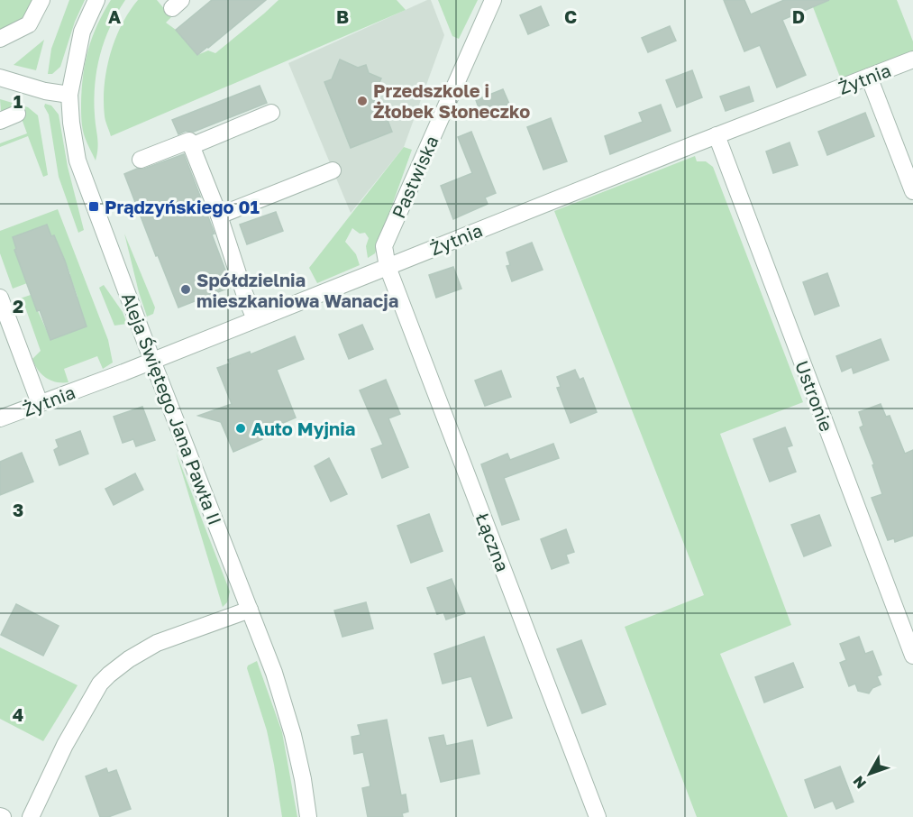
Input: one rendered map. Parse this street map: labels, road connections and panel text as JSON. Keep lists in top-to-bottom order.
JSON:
{
  "streets": {
    "street": [
      "Żytnia",
      "Pastwiska",
      "Ustronie",
      "Aleja Świętego Jana Pawła II",
      "Łączna"
    ]
  },
  "crossings": [
    ["Żytnia", "Pastwiska"],
    ["Żytnia", "Ustronie"],
    ["Żytnia", "Aleja Świętego Jana Pawła II"],
    ["Żytnia", "Łączna"],
    ["Pastwiska", "Łączna"]
  ],
  "places": {
    "other": ["Przedszkole i Żłobek Słoneczko", "Spółdzielnia mieszkaniowa Wanacja", "Auto Myjnia"],
    "transit": ["Prądzyńskiego 01"]
  },
  "north": "bottom left",
  "grid": {
    "columns": [
      "A",
      "B",
      "C",
      "D"
    ],
    "rows": [
      "1",
      "2",
      "3",
      "4"
    ]
  }
}
